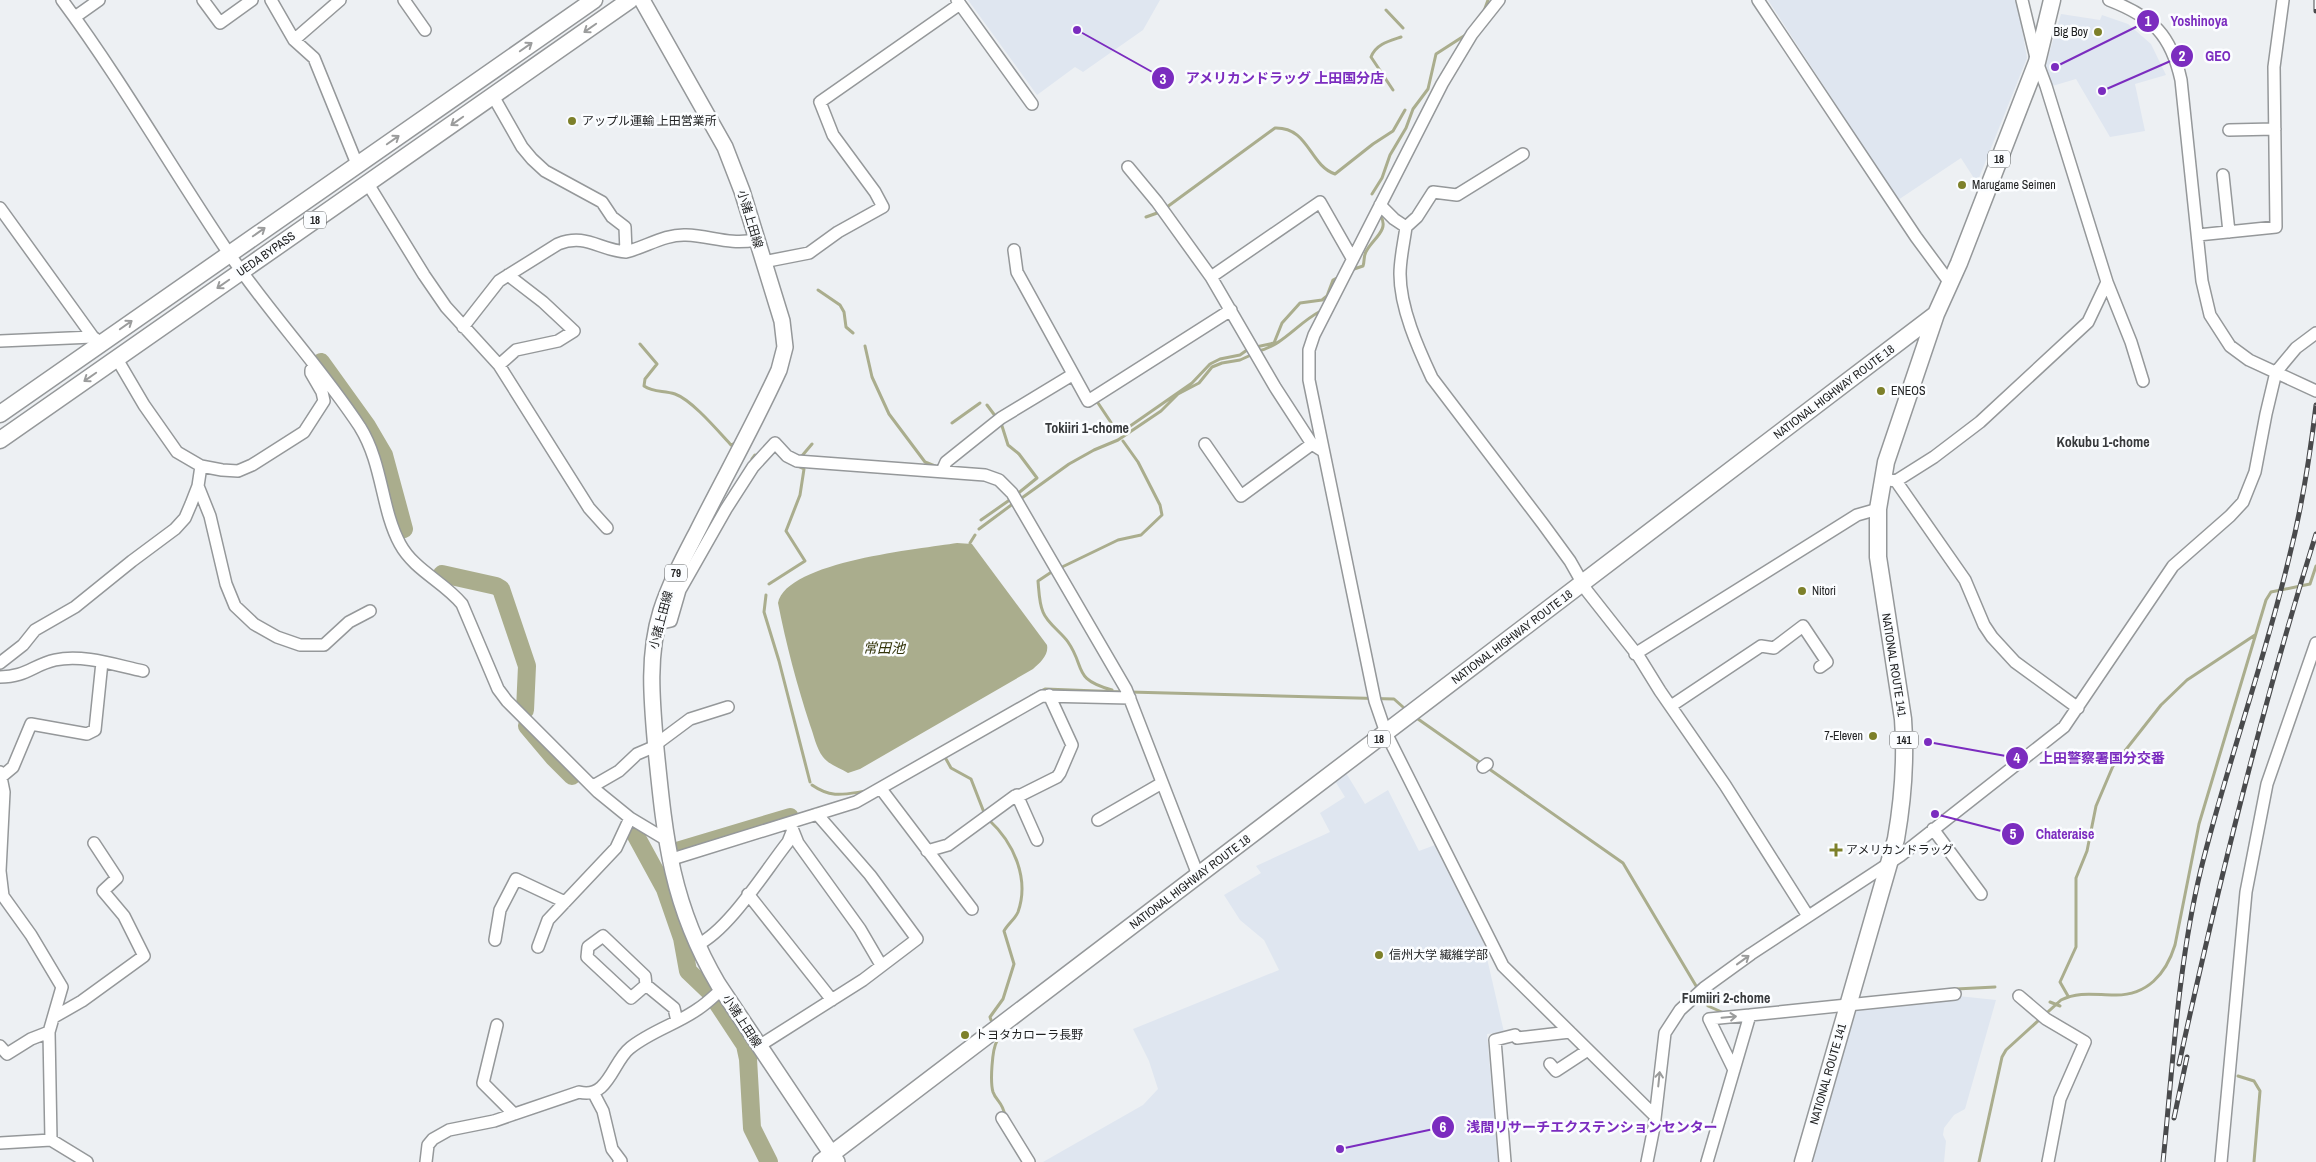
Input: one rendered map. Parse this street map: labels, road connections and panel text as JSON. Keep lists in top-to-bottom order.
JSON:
{
  "streets": {
    "highway": [
      "18",
      "UEDA BYPASS",
      "NATIONAL HIGHWAY ROUTE 18",
      "NATIONAL ROUTE 141",
      "141"
    ],
    "main road": ["小諸上田線", "79"]
  },
  "crossings": [
    ["小諸上田線", "NATIONAL HIGHWAY ROUTE 18"],
    ["NATIONAL HIGHWAY ROUTE 18", "NATIONAL ROUTE 141"]
  ],
  "districts": ["Tokiiri 1-chome", "Kokubu 1-chome", "Fumiiri 2-chome"],
  "water": ["常田池"],
  "places": {
    "other": [
      "アメリカンドラッグ 上田国分店",
      "Big Boy",
      "Yoshinoya",
      "GEO",
      "アップル運輸 上田営業所",
      "Marugame Seimen",
      "ENEOS",
      "Nitori",
      "7-Eleven",
      "上田警察署国分交番",
      "Chateraise",
      "信州大学 繊維学部",
      "トヨタカローラ長野",
      "浅間リサーチエクステンションセンター"
    ],
    "health": ["アメリカンドラッグ"]
  }
}
